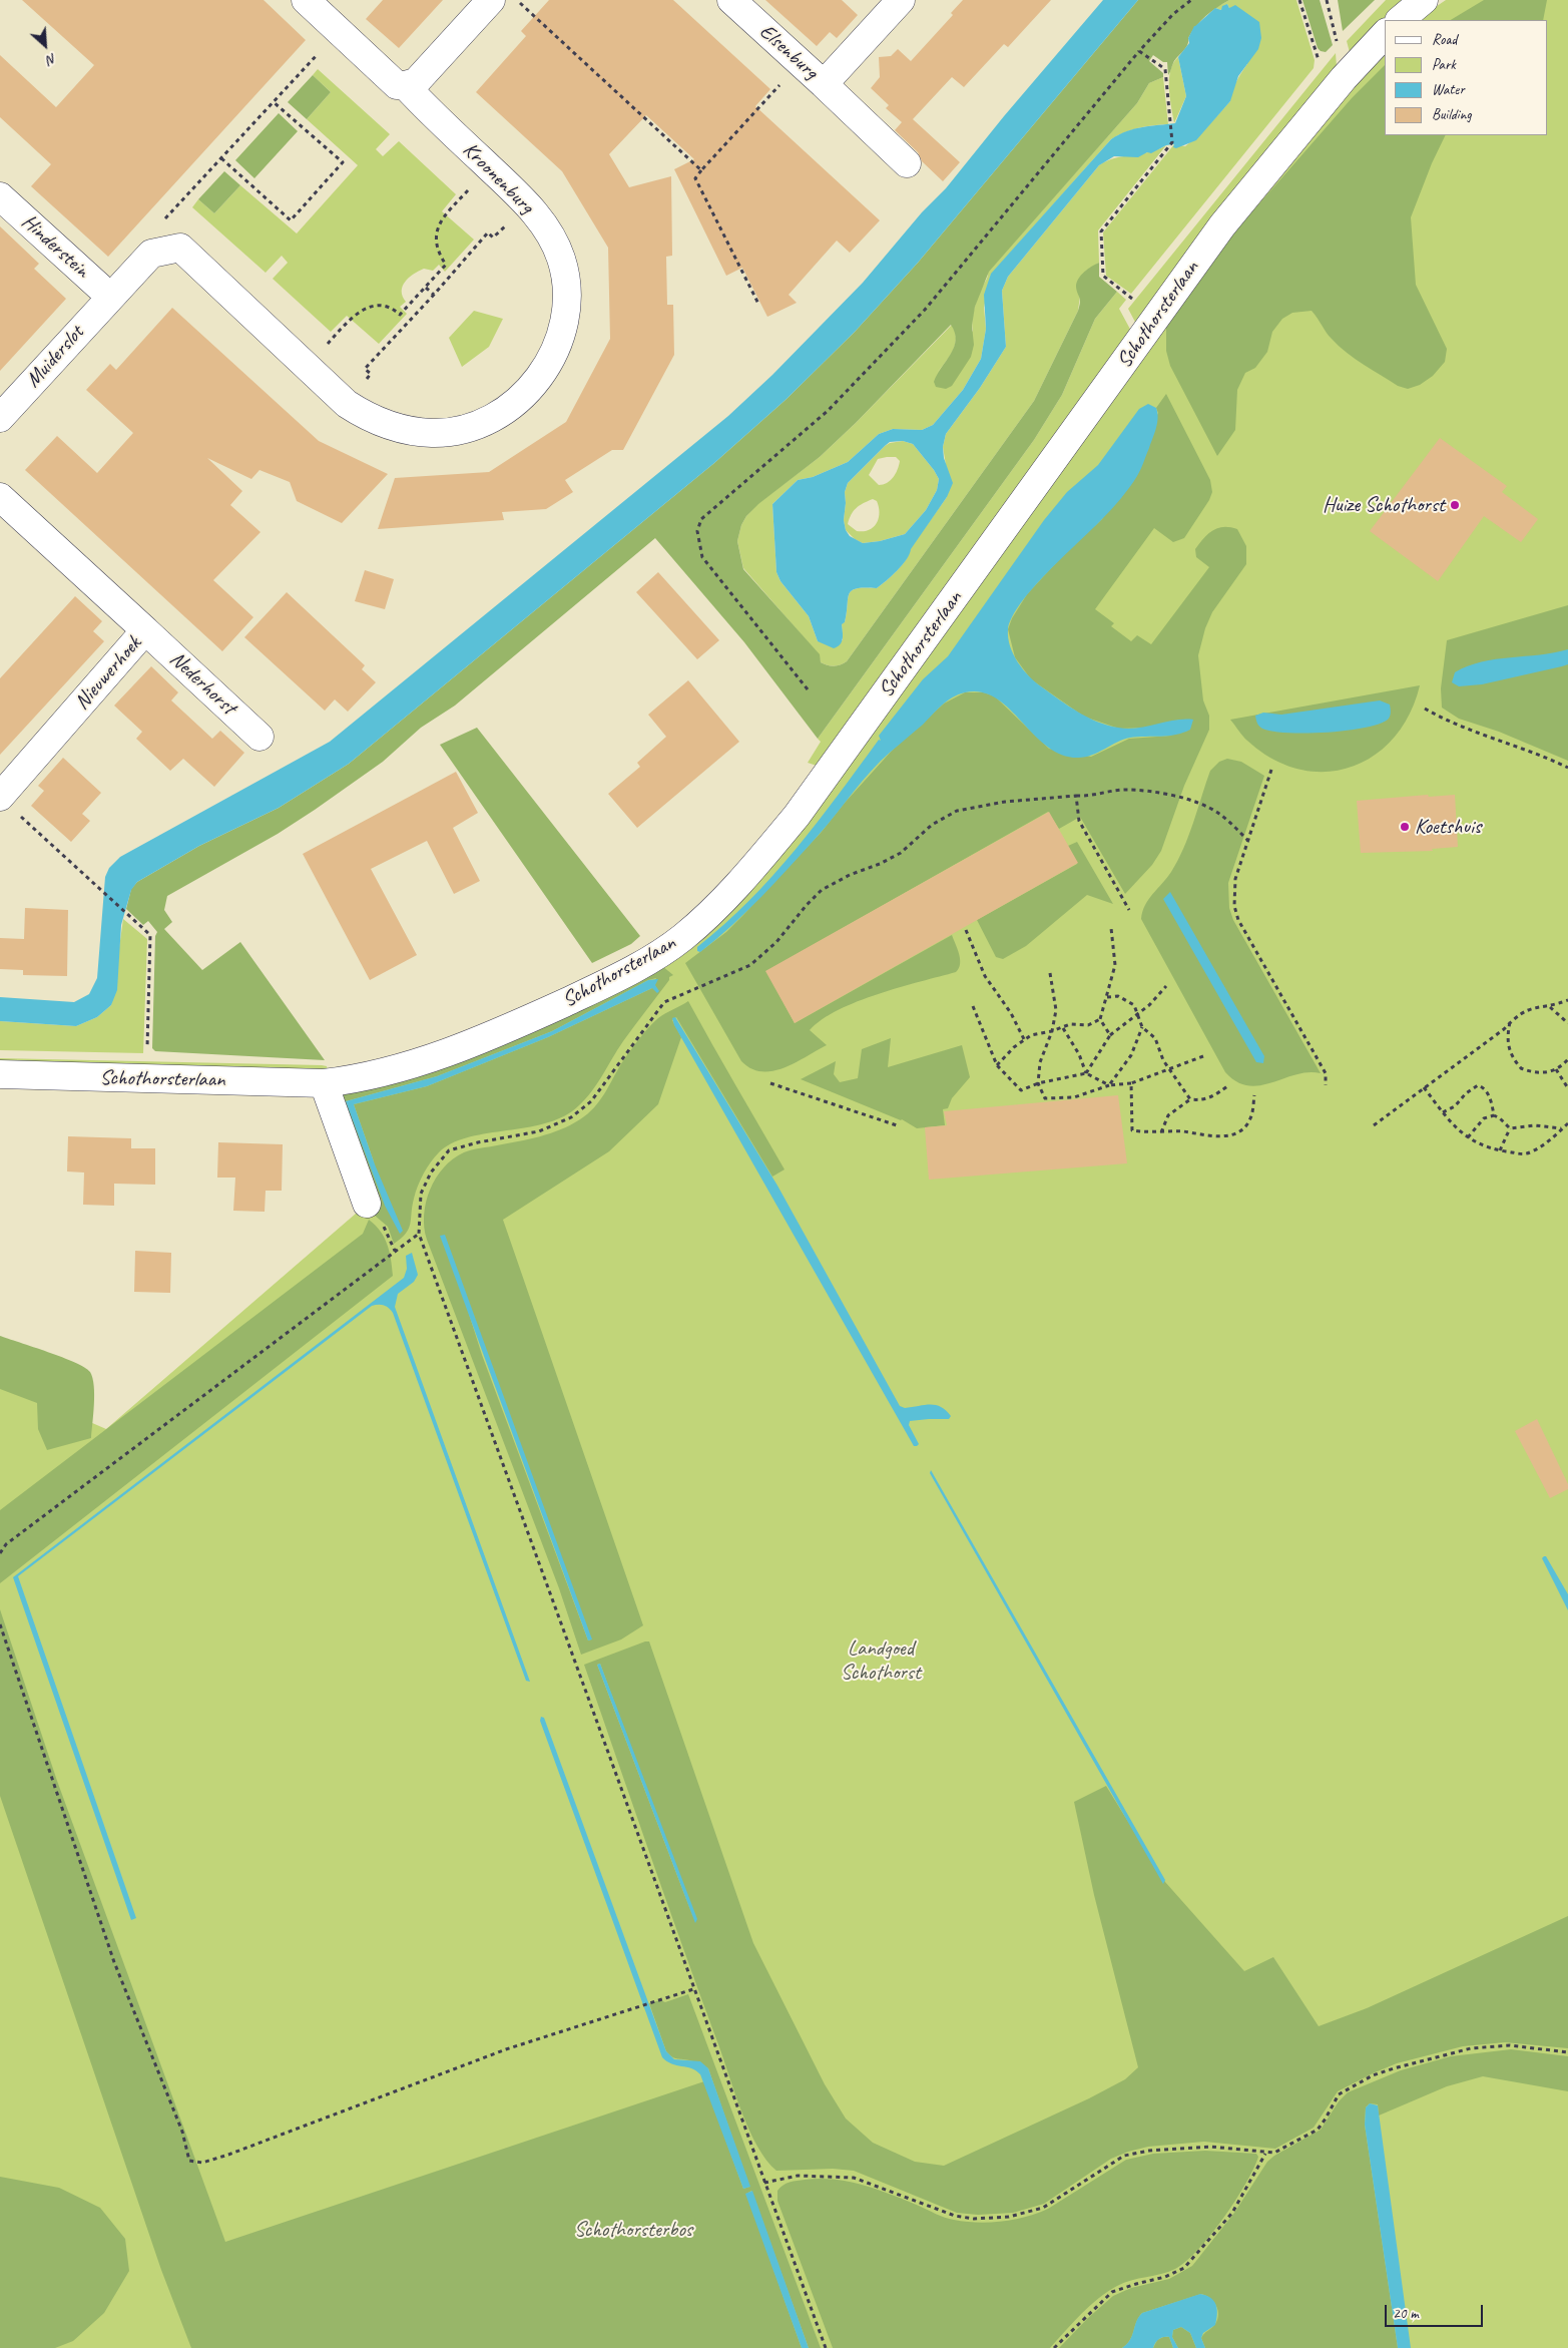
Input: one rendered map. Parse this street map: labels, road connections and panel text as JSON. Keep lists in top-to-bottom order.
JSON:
{
  "streets": {
    "street": [
      "Elsenburg",
      "Kroonenburg",
      "Hinderstein",
      "Schothorsterlaan",
      "Muiderslot",
      "Nieuwerhoek",
      "Nederhorst"
    ]
  },
  "crossings": [
    ["Hinderstein", "Muiderslot"],
    ["Nieuwerhoek", "Nederhorst"]
  ],
  "parks": ["Landgoed Schothorst", "Schothorsterbos"],
  "places": ["Huize Schothorst", "Koetshuis"],
  "legend": [
    "Road",
    "Park",
    "Water",
    "Building"
  ],
  "scale_bar": "20 m",
  "north": "bottom right"
}
